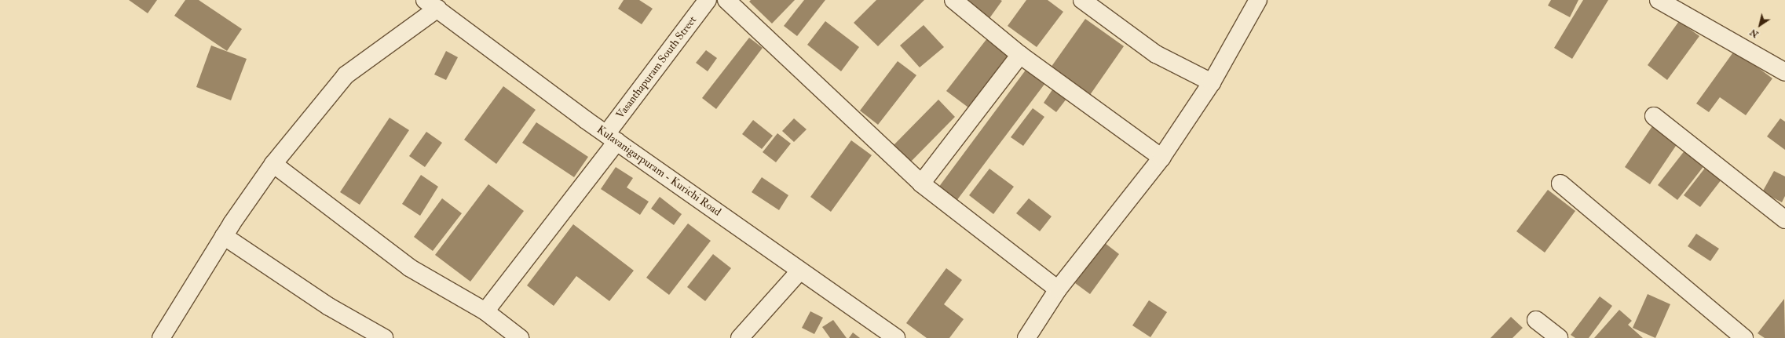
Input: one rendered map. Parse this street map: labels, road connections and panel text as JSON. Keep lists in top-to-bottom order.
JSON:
{
  "streets": {
    "street": ["Vasanthapuram South Street", "Kulavanigarpuram - Kurichi Road"]
  },
  "crossings": [
    ["Vasanthapuram South Street", "Kulavanigarpuram - Kurichi Road"]
  ],
  "north": "bottom left"
}
